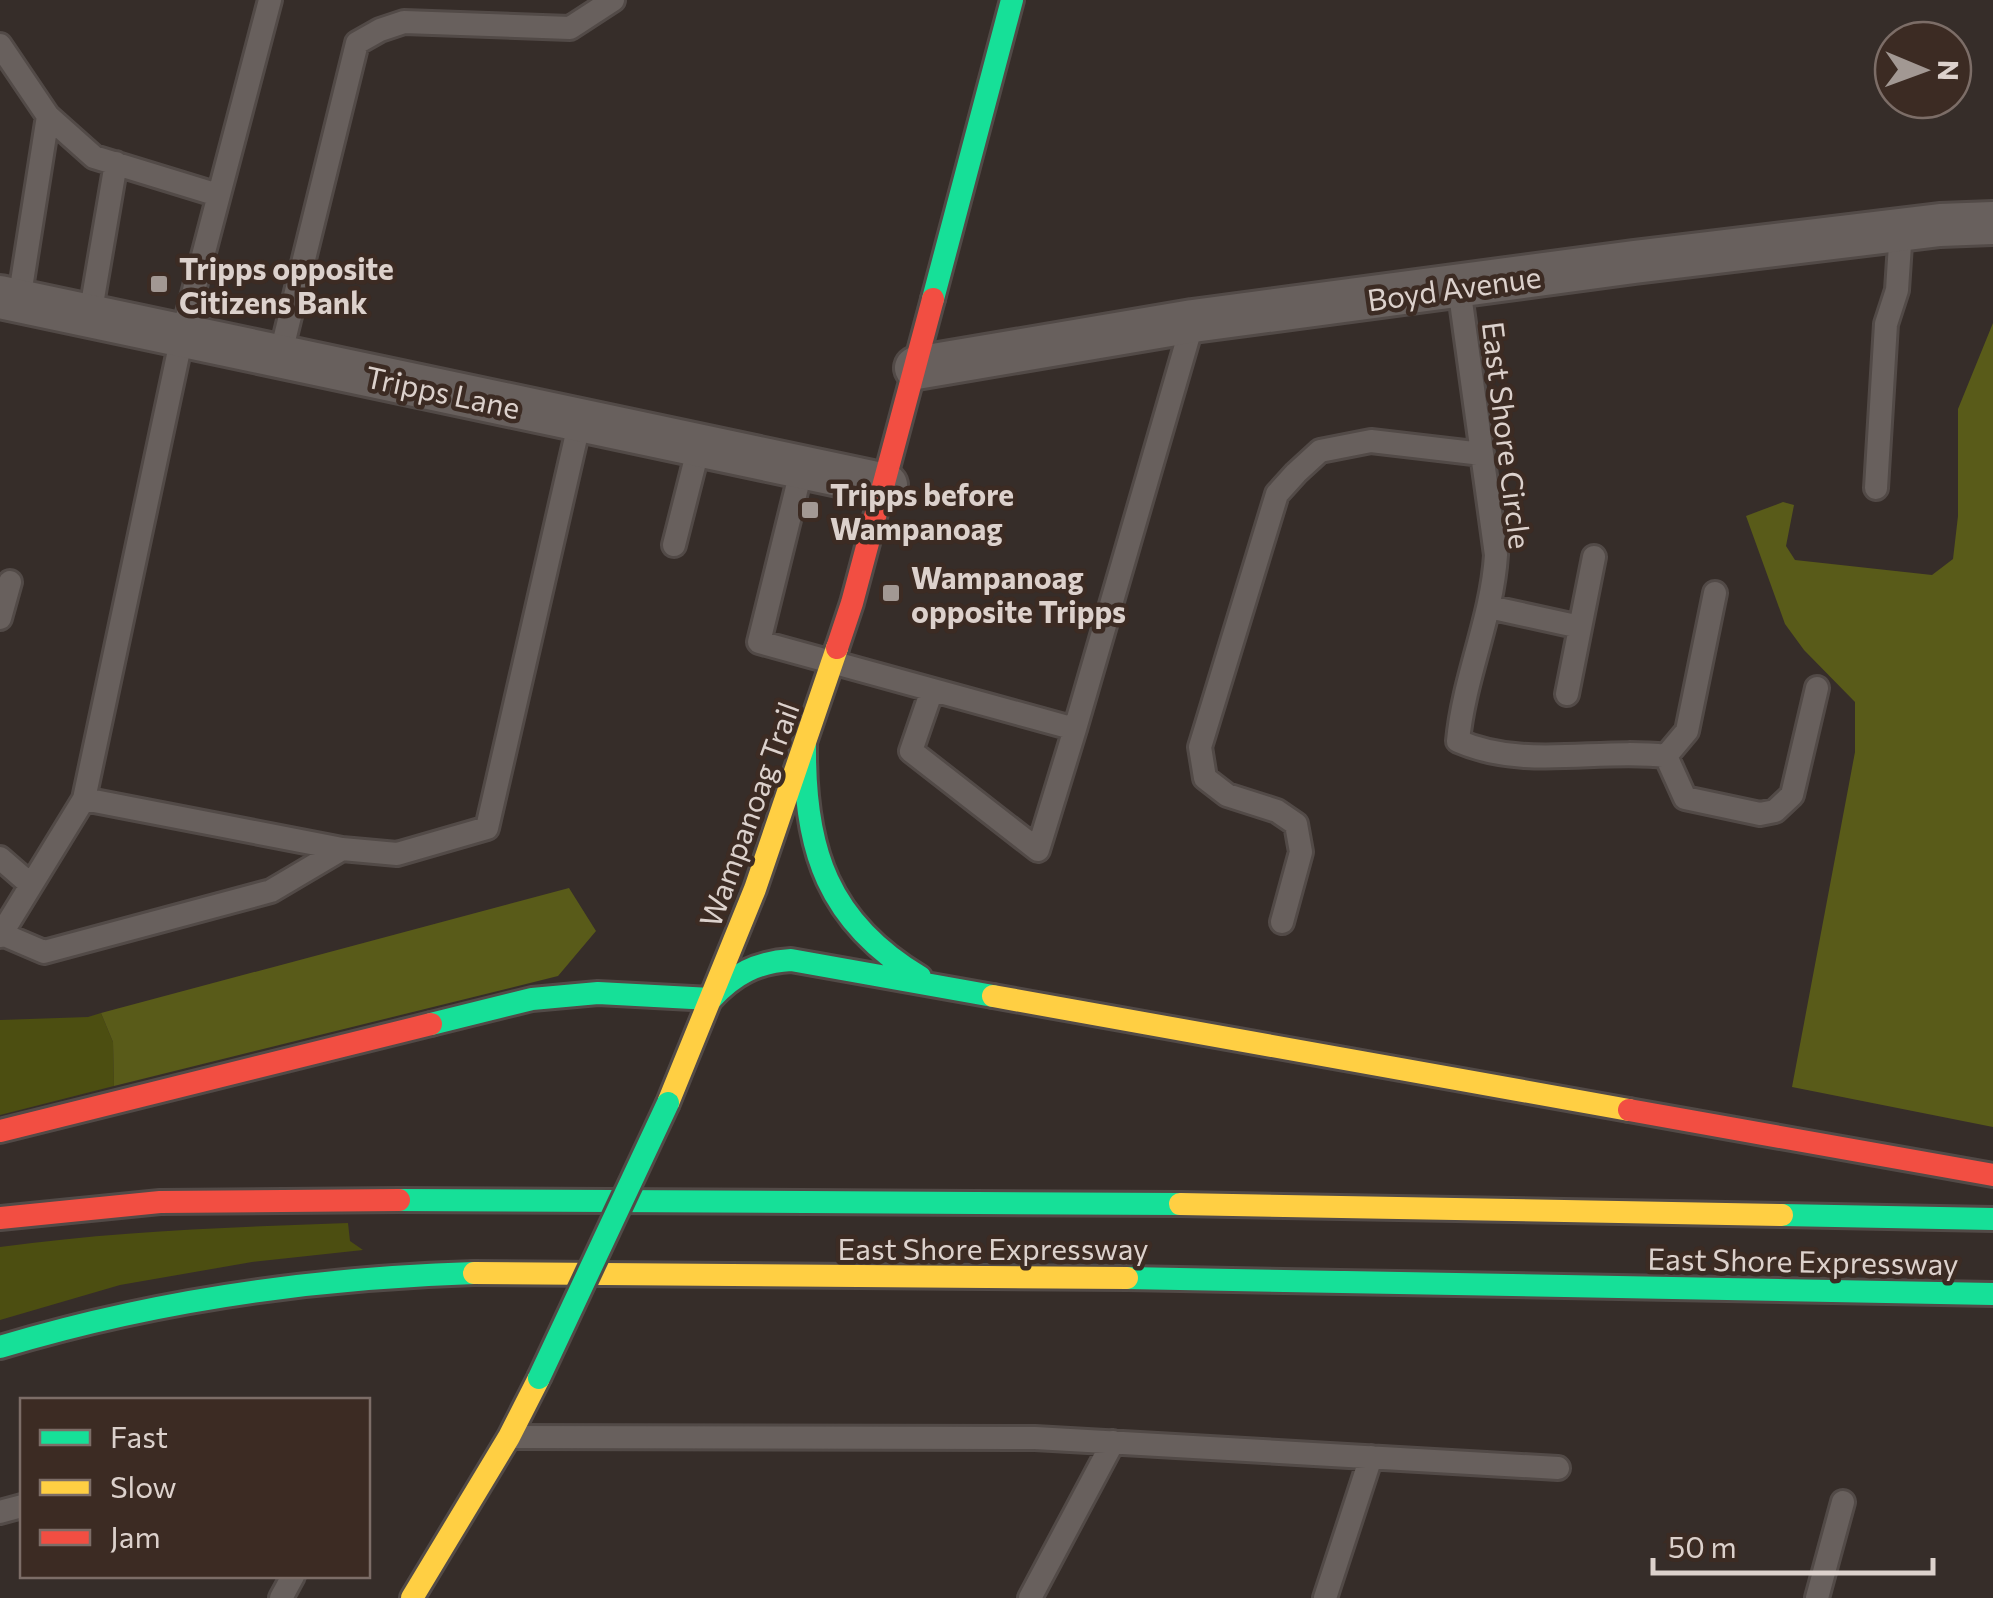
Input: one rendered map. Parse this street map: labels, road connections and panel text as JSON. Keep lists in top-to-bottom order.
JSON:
{
  "streets": {
    "main road": ["Wampanoag Trail", "East Shore Expressway"],
    "street": ["Boyd Avenue", "Tripps Lane"],
    "lane": ["East Shore Circle"]
  },
  "crossings": [
    ["Boyd Avenue", "East Shore Circle"],
    ["Boyd Avenue", "Wampanoag Trail"],
    ["Tripps Lane", "Wampanoag Trail"]
  ],
  "places": {
    "transit": ["Tripps opposite Citizens Bank", "Tripps before Wampanoag", "Wampanoag opposite Tripps"]
  },
  "legend": ["Fast", "Slow", "Jam"],
  "scale_bar": "50 m",
  "north": "right"
}
